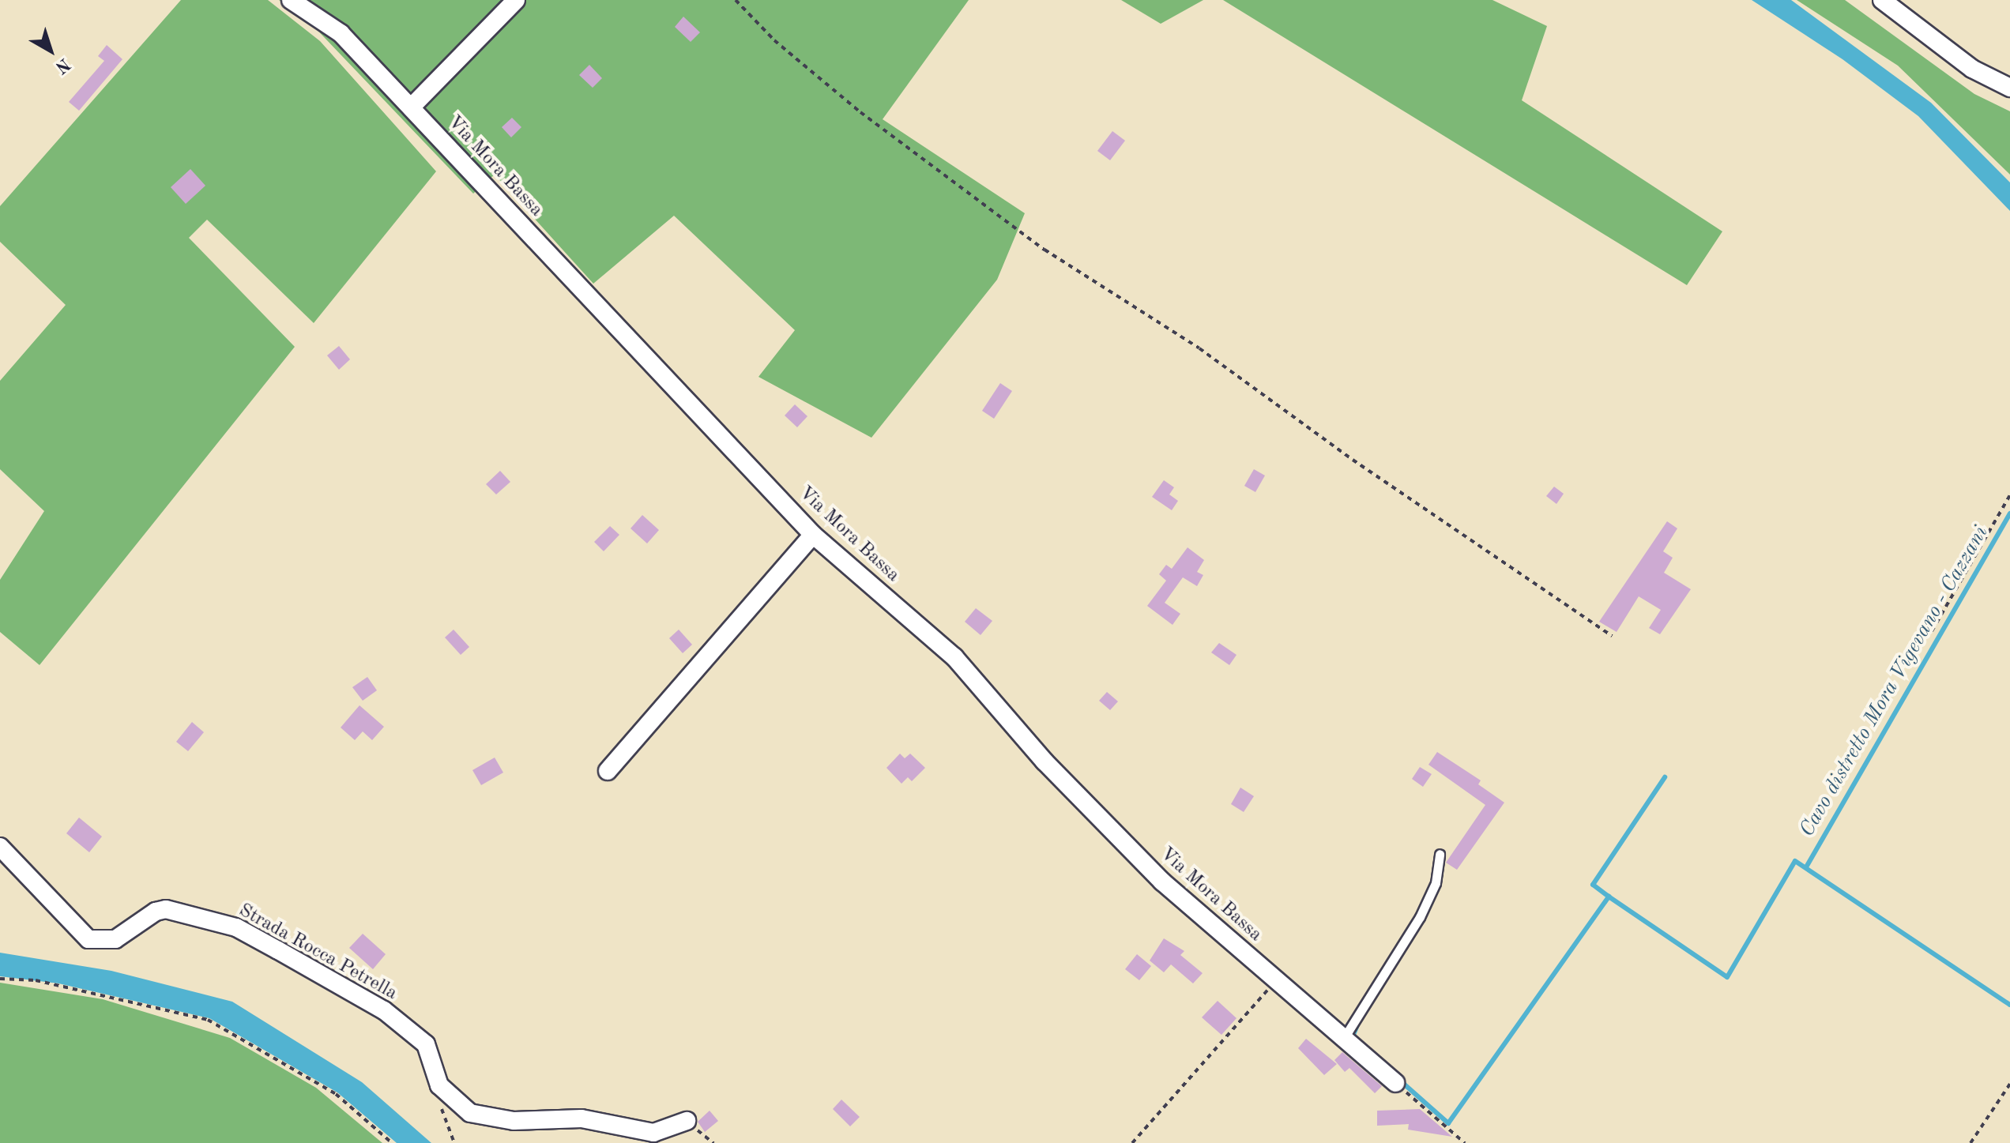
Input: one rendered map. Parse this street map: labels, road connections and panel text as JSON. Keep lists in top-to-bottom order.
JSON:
{
  "streets": {
    "street": ["Via Mora Bassa", "Strada Rocca Petrella"]
  },
  "water": ["Cavo distretto Mora Vigevano - Cazzani"],
  "north": "bottom right"
}
